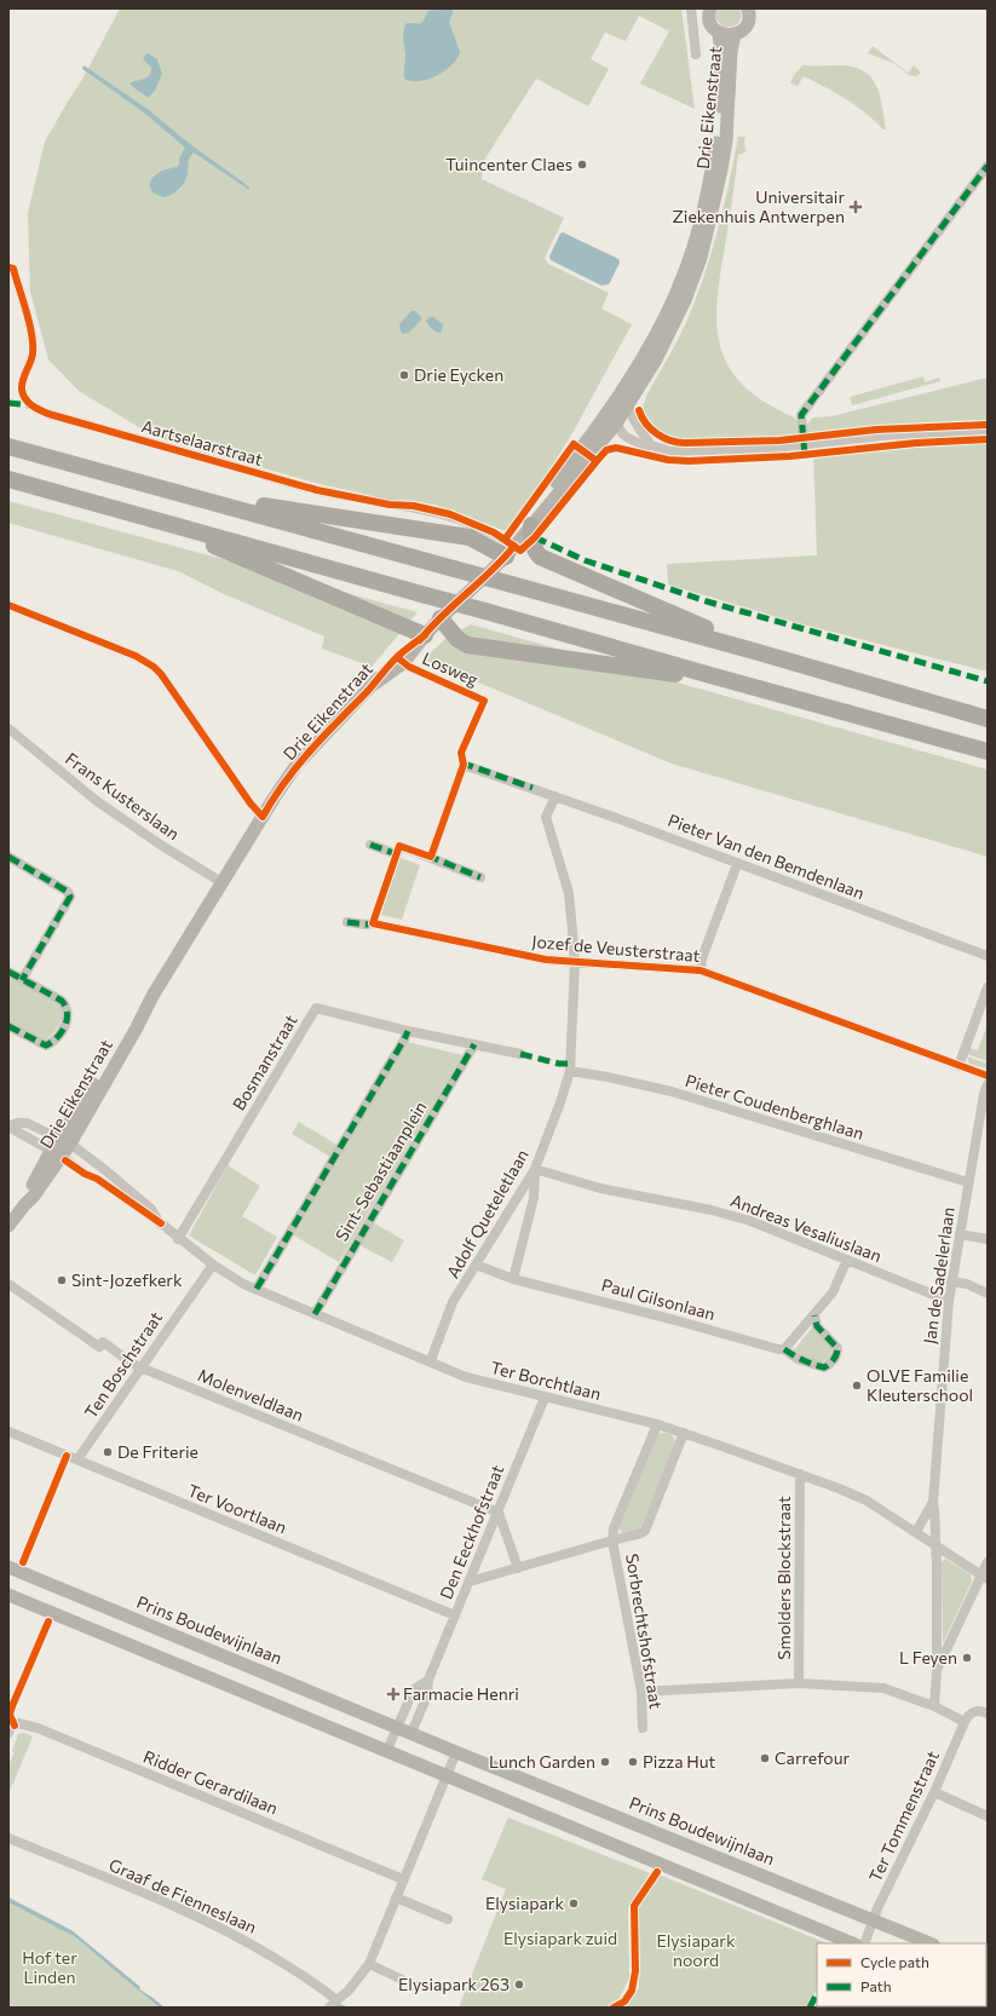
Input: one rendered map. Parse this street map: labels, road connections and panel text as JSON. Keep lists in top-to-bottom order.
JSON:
{
  "streets": {
    "street": [
      "Drie Eikenstraat",
      "Aartselaarstraat",
      "Losweg",
      "Frans Kusterslaan",
      "Pieter Van den Bemdenlaan",
      "Jozef de Veusterstraat",
      "Bosmanstraat",
      "Pieter Coudenberghlaan",
      "Sint-Sebastiaanplein",
      "Adolf Queteletlaan",
      "Andreas Vesaliuslaan",
      "Jan de Sadelerlaan",
      "Paul Gilsonlaan",
      "Ten Boschstraat",
      "Ter Borchtlaan",
      "Molenveldlaan",
      "Ter Voortlaan",
      "Den Eeckhofstraat",
      "Smolders Blockstraat",
      "Prins Boudewijnlaan",
      "Sorbrechtshofstraat",
      "Ridder Gerardilaan",
      "Ter Tommenstraat",
      "Graaf de Fienneslaan"
    ]
  },
  "crossings": [
    ["Drie Eikenstraat", "Aartselaarstraat"],
    ["Drie Eikenstraat", "Losweg"],
    ["Drie Eikenstraat", "Frans Kusterslaan"],
    ["Drie Eikenstraat", "Ter Borchtlaan"],
    ["Pieter Van den Bemdenlaan", "Adolf Queteletlaan"],
    ["Jozef de Veusterstraat", "Adolf Queteletlaan"],
    ["Bosmanstraat", "Sint-Sebastiaanplein"],
    ["Bosmanstraat", "Ter Borchtlaan"],
    ["Pieter Coudenberghlaan", "Adolf Queteletlaan"],
    ["Pieter Coudenberghlaan", "Jan de Sadelerlaan"],
    ["Sint-Sebastiaanplein", "Ter Borchtlaan"],
    ["Adolf Queteletlaan", "Andreas Vesaliuslaan"],
    ["Adolf Queteletlaan", "Paul Gilsonlaan"],
    ["Adolf Queteletlaan", "Ter Borchtlaan"],
    ["Andreas Vesaliuslaan", "Jan de Sadelerlaan"],
    ["Jan de Sadelerlaan", "Ter Borchtlaan"],
    ["Ten Boschstraat", "Ter Borchtlaan"],
    ["Ten Boschstraat", "Molenveldlaan"],
    ["Ten Boschstraat", "Ter Voortlaan"],
    ["Ter Borchtlaan", "Den Eeckhofstraat"],
    ["Ter Borchtlaan", "Smolders Blockstraat"],
    ["Molenveldlaan", "Den Eeckhofstraat"],
    ["Ter Voortlaan", "Den Eeckhofstraat"],
    ["Den Eeckhofstraat", "Prins Boudewijnlaan"],
    ["Prins Boudewijnlaan", "Ter Tommenstraat"]
  ],
  "parks": ["Elysiapark zuid", "Elysiapark noord", "Hof ter Linden"],
  "places": {
    "other": [
      "Tuincenter Claes",
      "Drie Eycken",
      "Sint-Jozefkerk",
      "OLVE Familie Kleuterschool",
      "De Friterie",
      "L Feyen",
      "Carrefour",
      "Lunch Garden",
      "Pizza Hut",
      "Elysiapark",
      "Elysiapark 263"
    ],
    "health": ["Universitair Ziekenhuis Antwerpen", "Farmacie Henri"]
  },
  "legend": ["Cycle path", "Path"]
}
